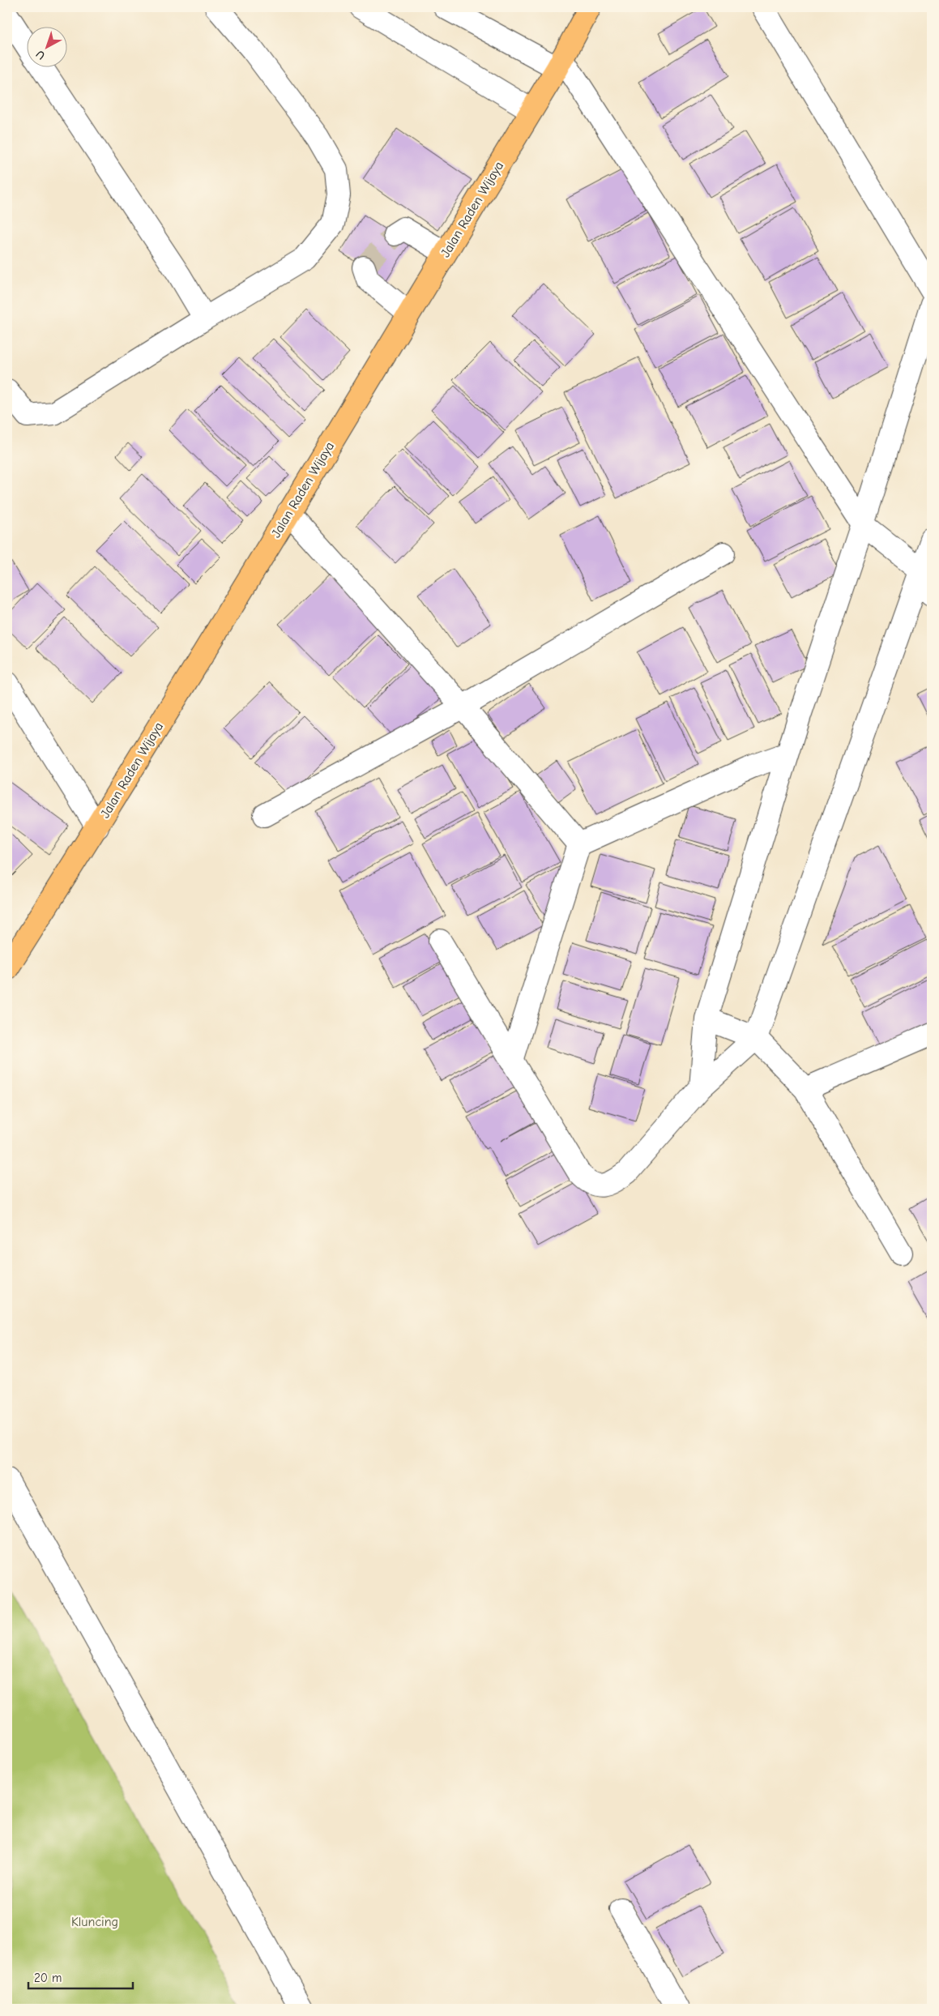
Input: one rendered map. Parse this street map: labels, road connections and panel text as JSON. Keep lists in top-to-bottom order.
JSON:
{
  "streets": {
    "highway": ["Jalan Raden Wijaya"]
  },
  "parks": ["Kluncing"],
  "scale_bar": "20 m",
  "north": "bottom left"
}
